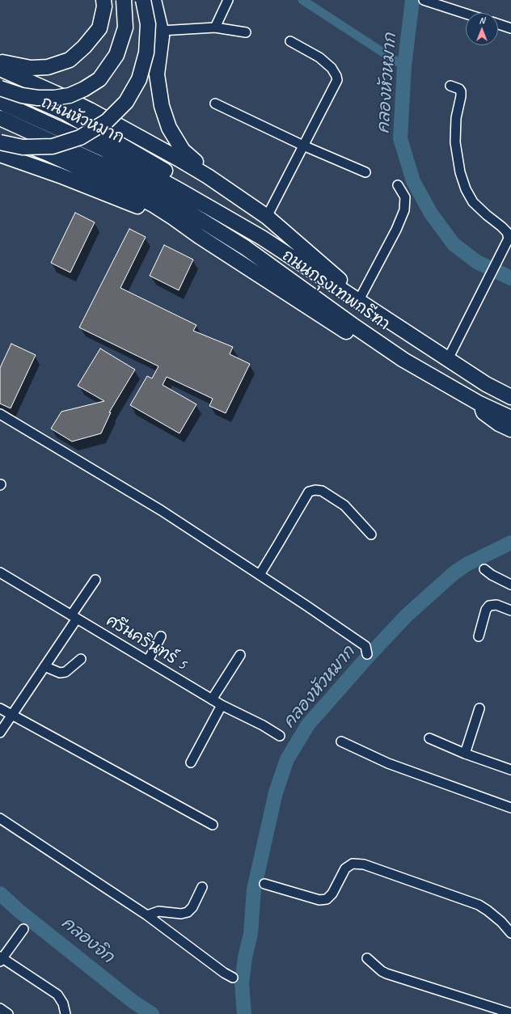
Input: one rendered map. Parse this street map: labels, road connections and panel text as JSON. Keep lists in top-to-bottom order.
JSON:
{
  "streets": {
    "main road": ["ถนนหัวหมาก", "ถนนกรุงเทพกรีฑา"],
    "street": ["ศรีนครินทร์ 5"]
  },
  "crossings": [
    ["ถนนหัวหมาก", "ถนนกรุงเทพกรีฑา"]
  ],
  "water": ["คลองหัวหมาก", "คลองจิก"],
  "north": "top"
}
